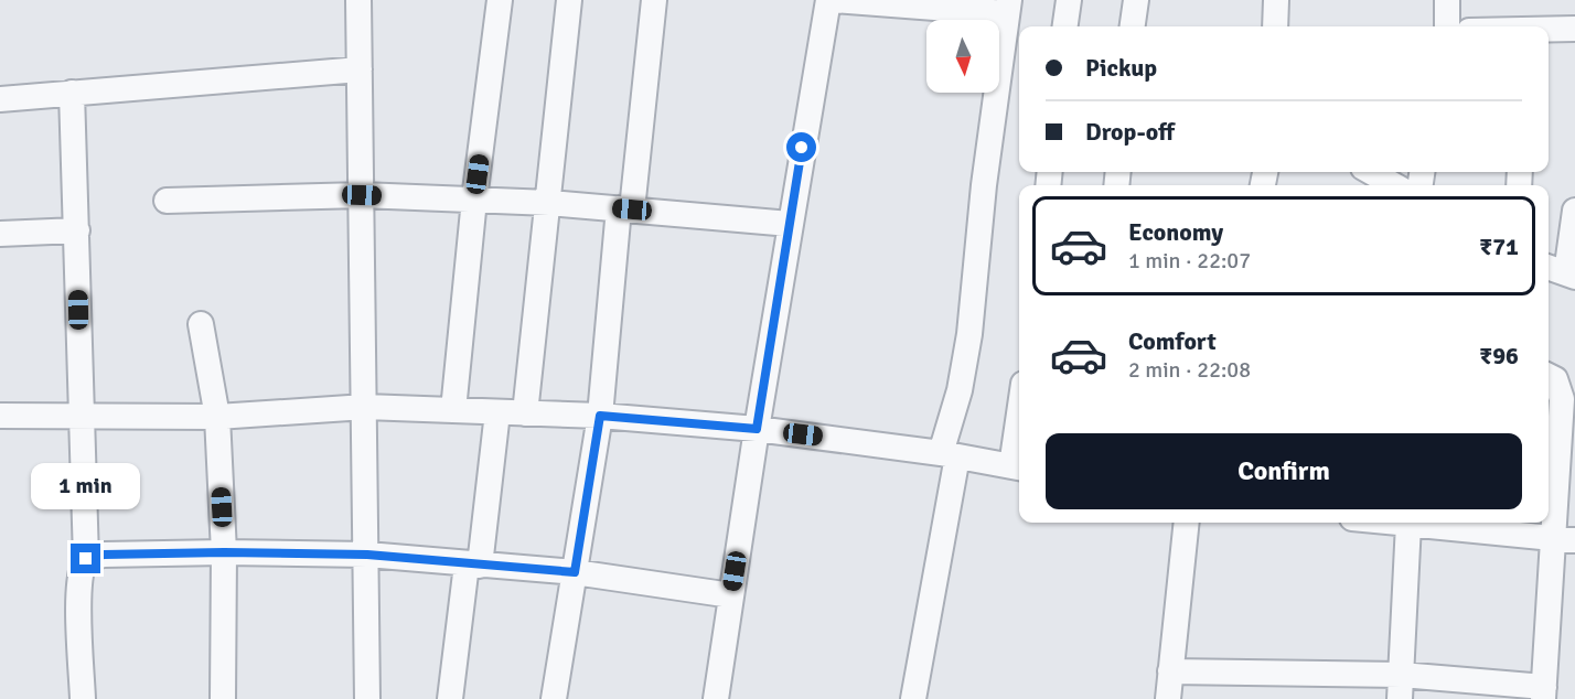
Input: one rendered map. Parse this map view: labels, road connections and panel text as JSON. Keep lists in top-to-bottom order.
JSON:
{
  "north": "bottom",
  "page": {
    "banner": ["Pickup", "Drop-off"],
    "list": [
      {
        "name": "Economy",
        "note": "1 min · 22:07",
        "value": "₹71"
      },
      {
        "name": "Comfort",
        "note": "2 min · 22:08",
        "value": "₹96"
      }
    ],
    "buttons": "Confirm",
    "bubble": "1 min"
  }
}
